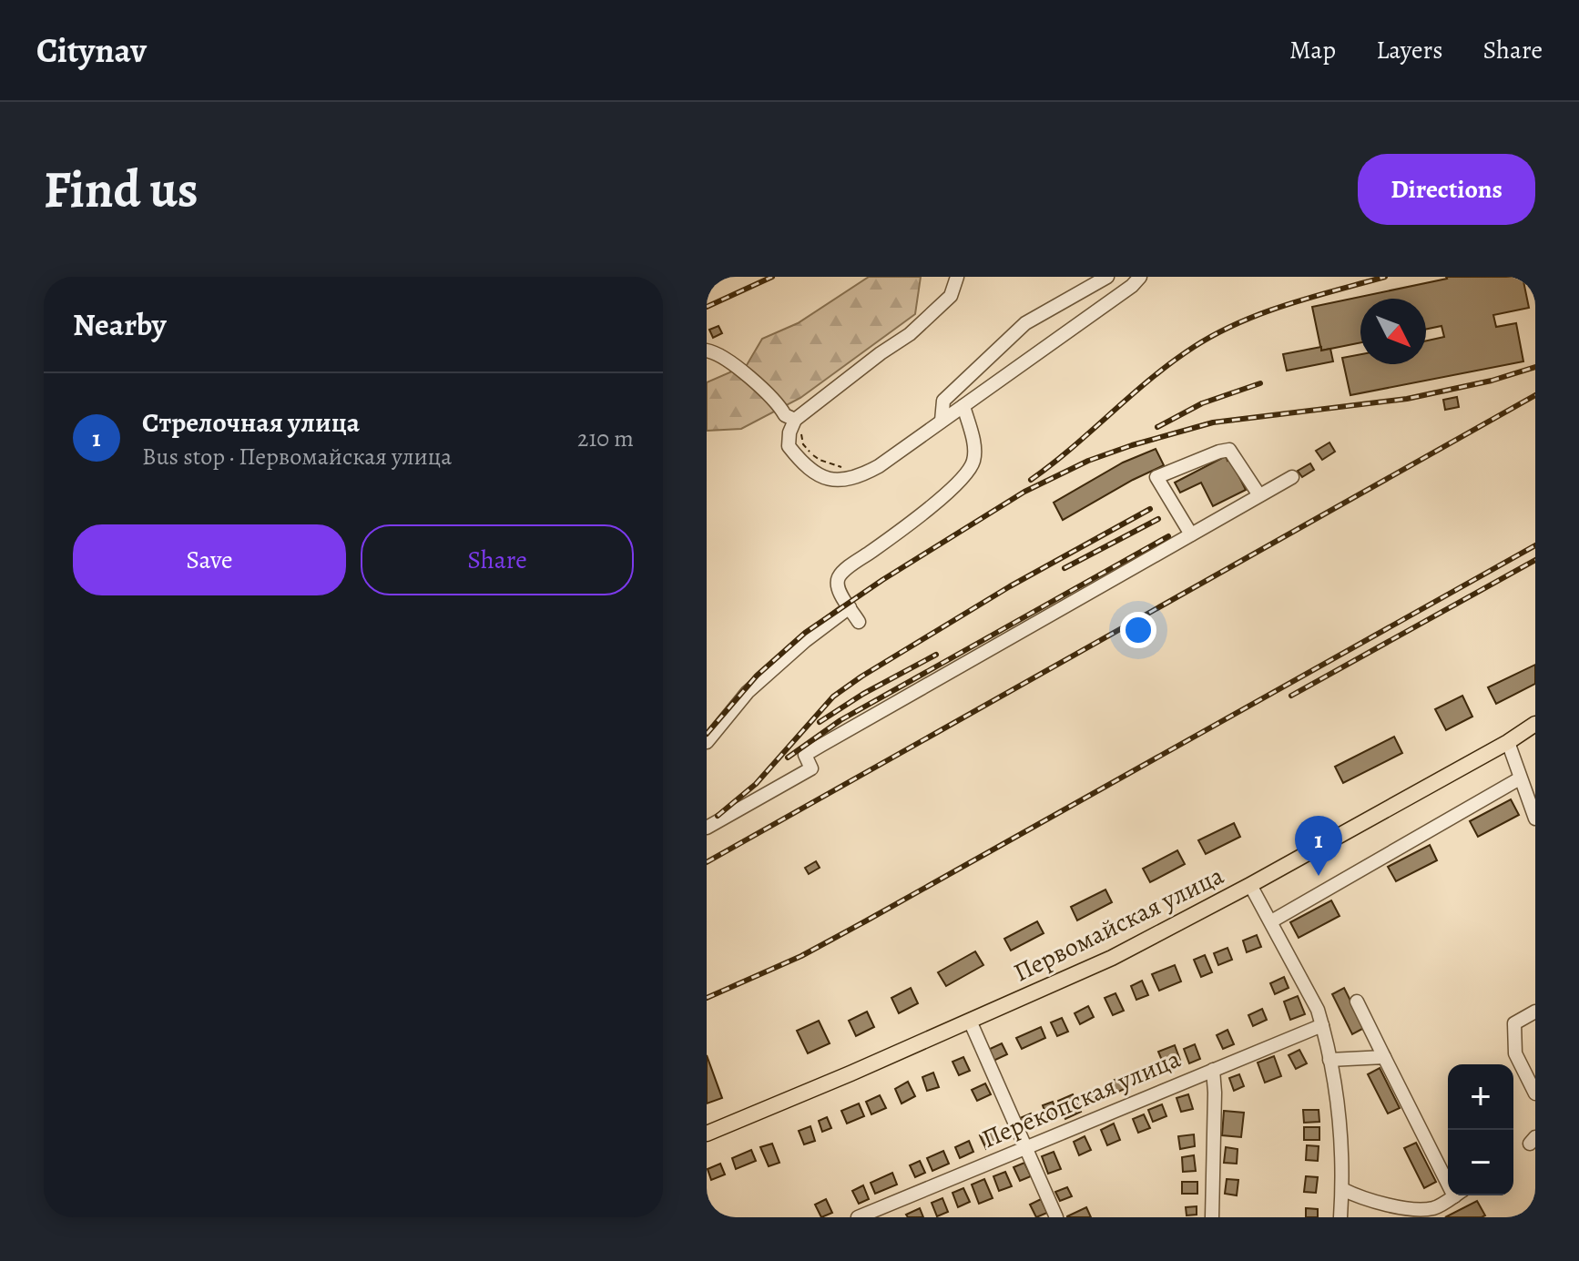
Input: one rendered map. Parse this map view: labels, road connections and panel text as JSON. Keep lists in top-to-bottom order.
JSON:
{
  "streets": {
    "main road": ["Первомайская улица"],
    "street": ["Перекопская улица"]
  },
  "north": "bottom right",
  "page": {
    "header": "Citynav",
    "nav": ["Map", "Layers", "Share"],
    "buttons": [
      "Directions",
      ["Save", "Share"]
    ],
    "title": "Find us",
    "heading": "Nearby",
    "list": [
      {
        "mark": "1",
        "name": "Стрелочная улица",
        "note": "Bus stop · Первомайская улица",
        "value": "210 m"
      }
    ],
    "pins": "1",
    "map_buttons": ["+", "−"]
  }
}
